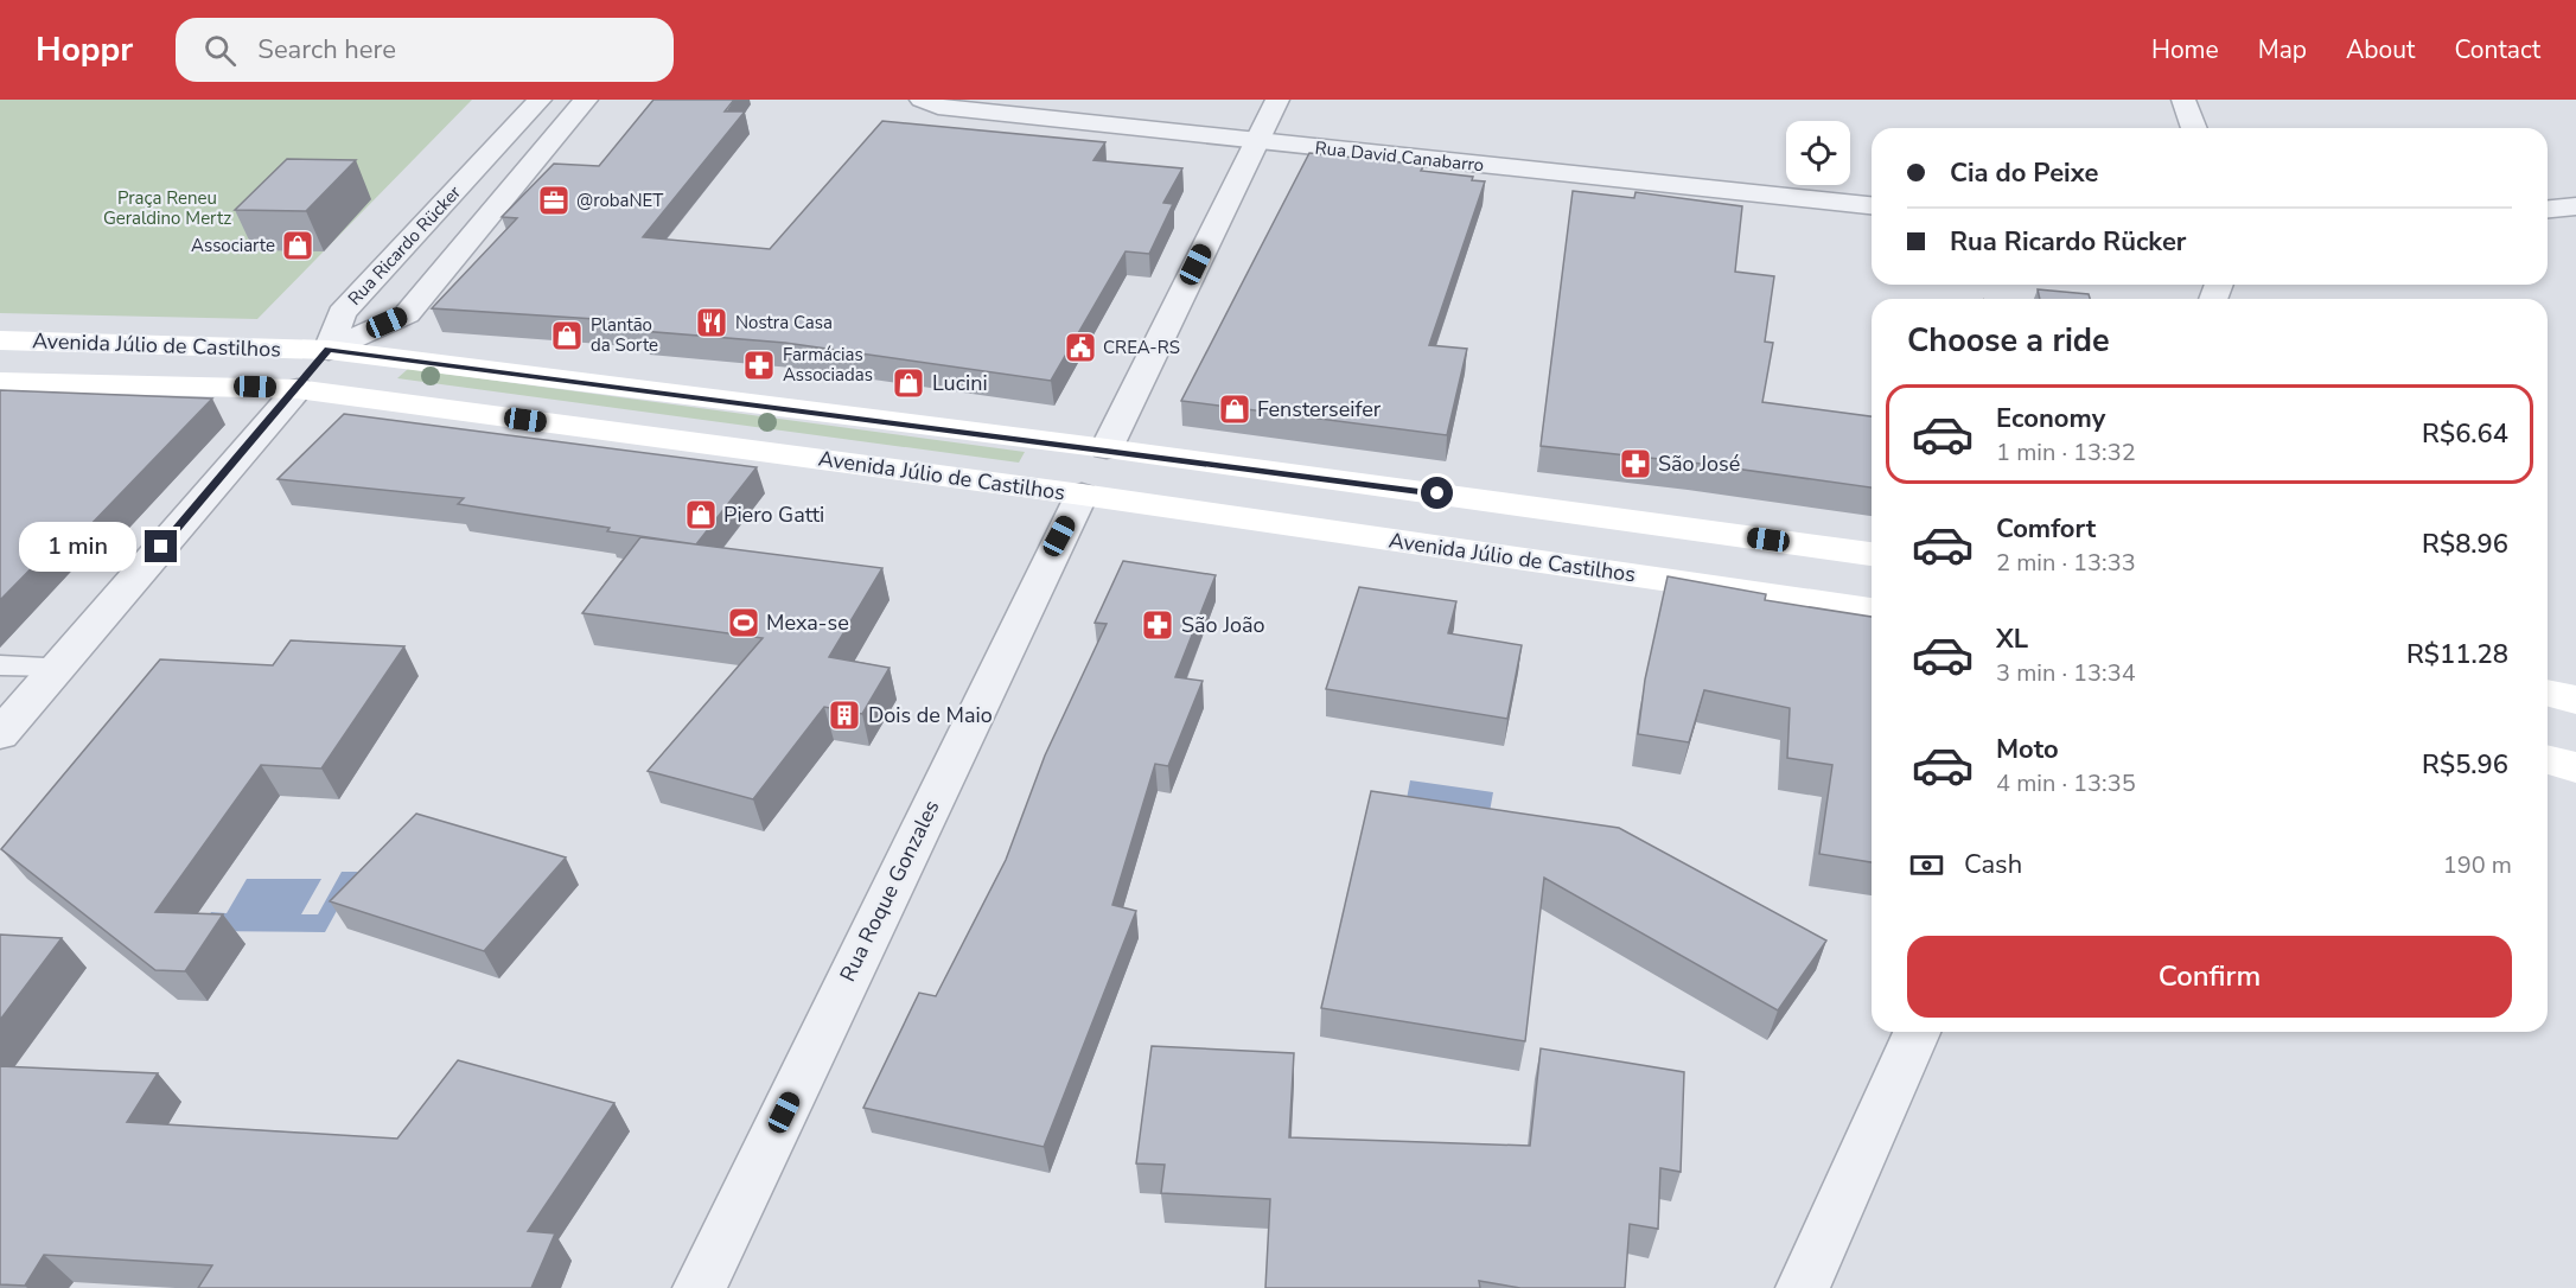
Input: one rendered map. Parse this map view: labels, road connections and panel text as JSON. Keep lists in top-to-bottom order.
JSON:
{
  "streets": {
    "main road": ["Avenida Júlio de Castilhos"],
    "street": ["Rua David Canabarro", "Rua Ricardo Rücker", "Rua Roque Gonzales"]
  },
  "crossings": [
    ["Rua Ricardo Rücker", "Avenida Júlio de Castilhos"],
    ["Avenida Júlio de Castilhos", "Rua Roque Gonzales"]
  ],
  "parks": ["Praça Reneu Geraldino Mertz"],
  "places": {
    "office": ["@robaNET"],
    "shop": [
      "Associarte",
      "Plantão da Sorte",
      "Lucini",
      "Fensterseifer",
      "Piero Gatti"
    ],
    "restaurant": ["Nostra Casa"],
    "public building": ["CREA-RS"],
    "pharmacy": ["Farmácias Associadas", "São José", "São João"],
    "sports": ["Mexa-se"],
    "building": ["Dois de Maio"]
  },
  "page": {
    "header": "Hoppr",
    "search": "Search here",
    "nav": [
      "Home",
      "Map",
      "About",
      "Contact"
    ],
    "banner": ["Cia do Peixe", "Rua Ricardo Rücker"],
    "heading": "Choose a ride",
    "list": [
      {
        "name": "Economy",
        "note": "1 min · 13:32",
        "value": "R$6.64"
      },
      {
        "name": "Comfort",
        "note": "2 min · 13:33",
        "value": "R$8.96"
      },
      {
        "name": "XL",
        "note": "3 min · 13:34",
        "value": "R$11.28"
      },
      {
        "name": "Moto",
        "note": "4 min · 13:35",
        "value": "R$5.96"
      }
    ],
    "bubble": "1 min",
    "pay": ["Cash", "190 m"],
    "buttons": "Confirm"
  }
}
